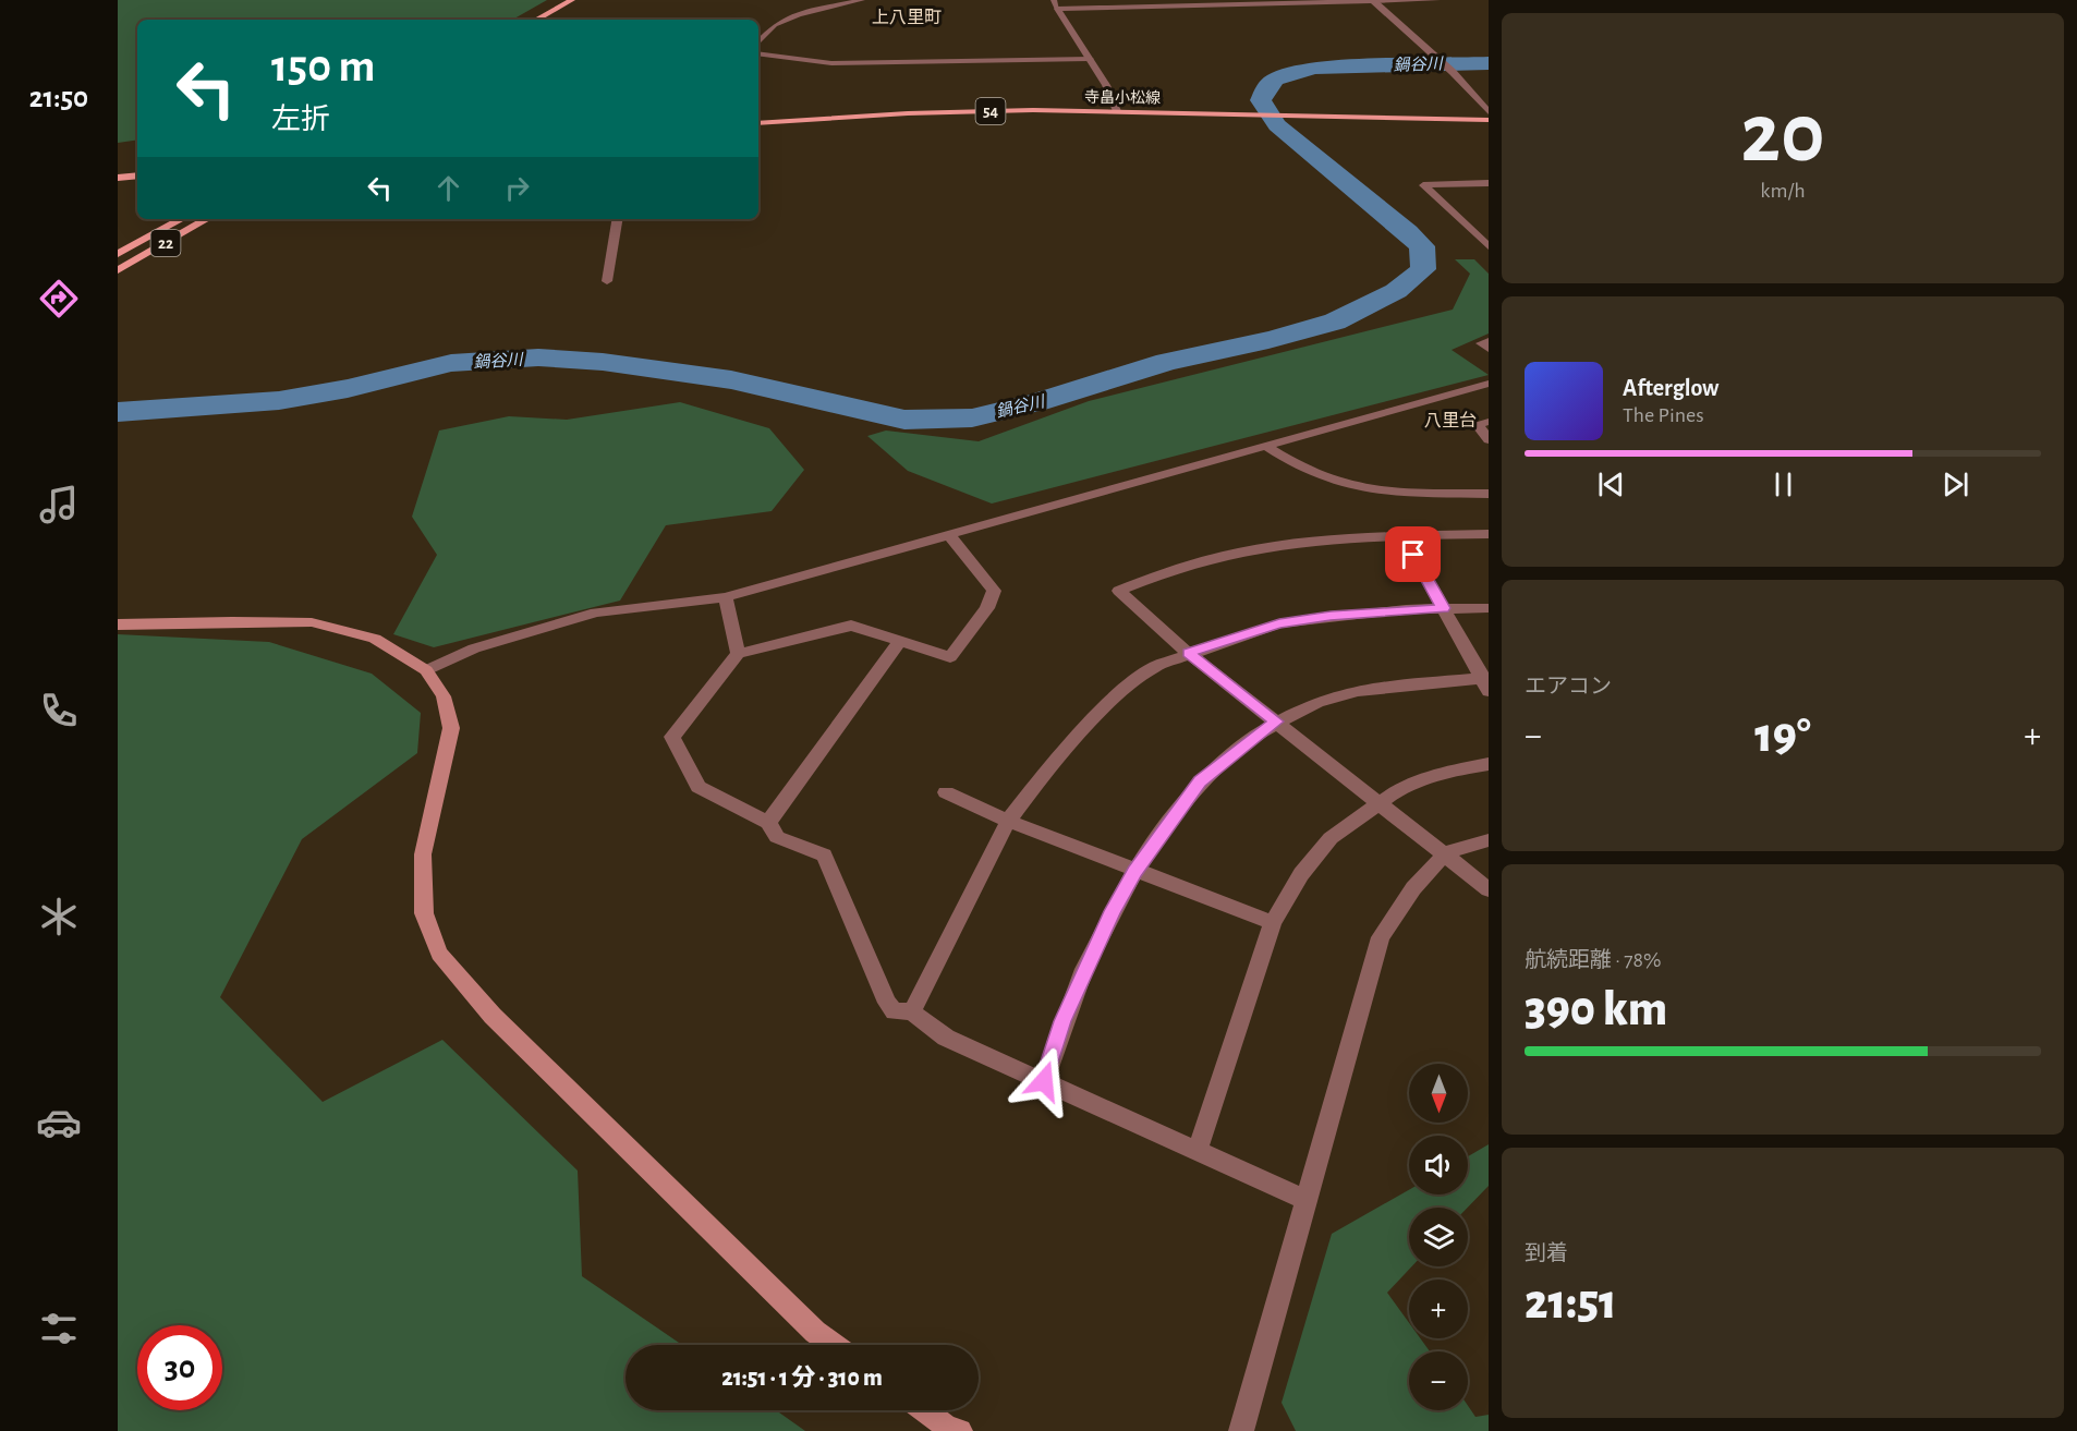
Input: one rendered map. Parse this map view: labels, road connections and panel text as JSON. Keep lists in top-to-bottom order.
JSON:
{
  "streets": {
    "main road": ["寺畠小松線", "54", "22"]
  },
  "districts": ["上八里町", "八里台"],
  "water": ["鍋谷川"],
  "north": "bottom",
  "page": {
    "tabs": "21:50",
    "tile": [
      ["20", "km/h"],
      "エアコン",
      ["航続距離 · 78%", "390 km"],
      ["到着", "21:51"]
    ],
    "turn": ["150 m", "左折"],
    "song": ["Afterglow", "The Pines"],
    "heat": ["−", "19°", "+"],
    "map_buttons": ["+", "−"],
    "limit": "30",
    "trip": "21:51 · 1 分 · 310 m"
  }
}
